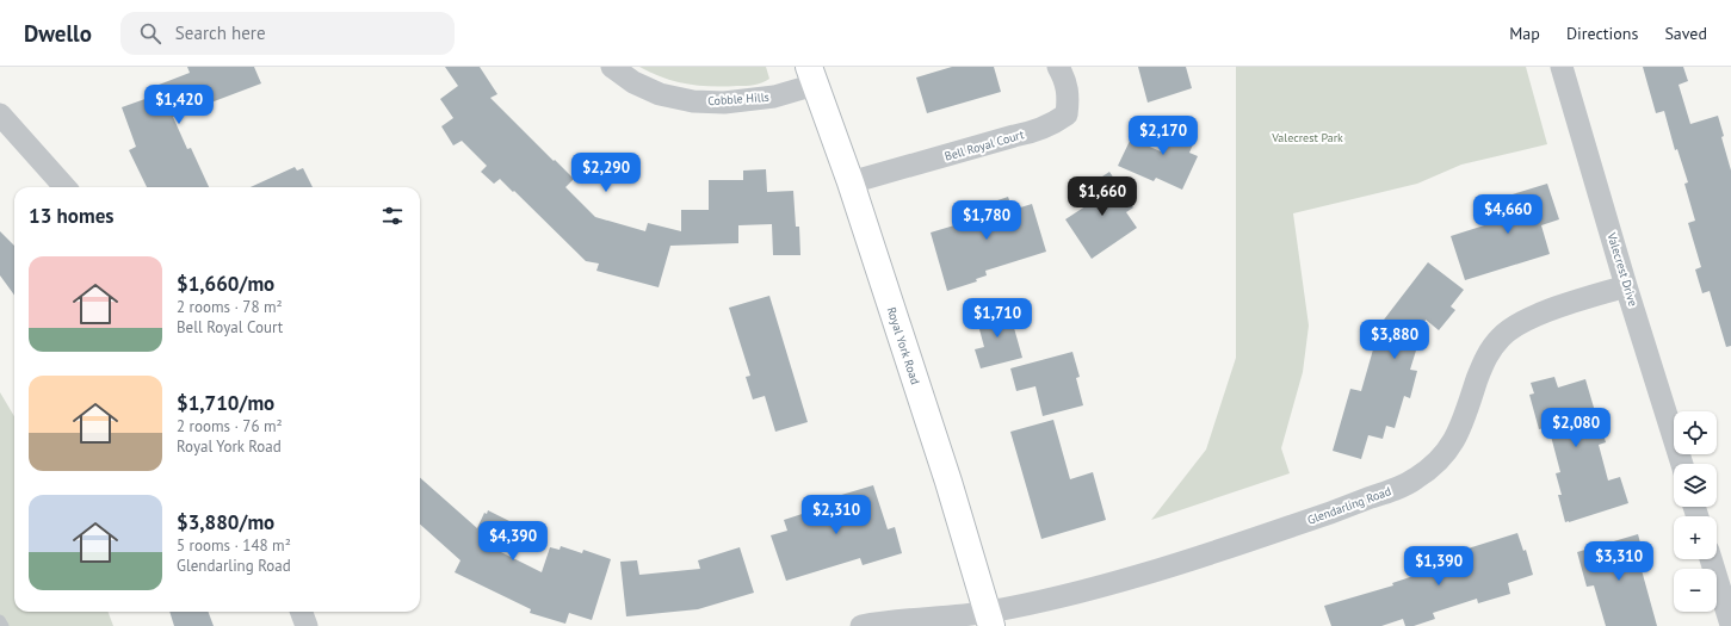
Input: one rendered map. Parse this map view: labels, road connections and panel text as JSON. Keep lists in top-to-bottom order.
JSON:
{
  "streets": {
    "main road": ["Royal York Road"],
    "street": [
      "Cobble Hills",
      "Bell Royal Court",
      "Valecrest Drive",
      "Glendarling Road"
    ]
  },
  "crossings": [
    ["Cobble Hills", "Royal York Road"],
    ["Bell Royal Court", "Royal York Road"],
    ["Valecrest Drive", "Glendarling Road"],
    ["Royal York Road", "Glendarling Road"]
  ],
  "parks": ["Valecrest Park"],
  "page": {
    "header": "Dwello",
    "search": "Search here",
    "nav": ["Map", "Directions", "Saved"],
    "price": [
      "$1,420",
      "$2,170",
      "$2,290",
      "$1,660",
      "$4,660",
      "$1,780",
      "$1,710",
      "$3,880",
      "$2,080",
      "$2,310",
      "$4,390",
      "$3,310",
      "$1,390"
    ],
    "heading": "13 homes",
    "list": [
      {
        "name": "$1,660/mo",
        "note": "2 rooms · 78 m² · Bell Royal Court"
      },
      {
        "name": "$1,710/mo",
        "note": "2 rooms · 76 m² · Royal York Road"
      },
      {
        "name": "$3,880/mo",
        "note": "5 rooms · 148 m² · Glendarling Road"
      }
    ],
    "map_buttons": ["+", "−"]
  }
}
